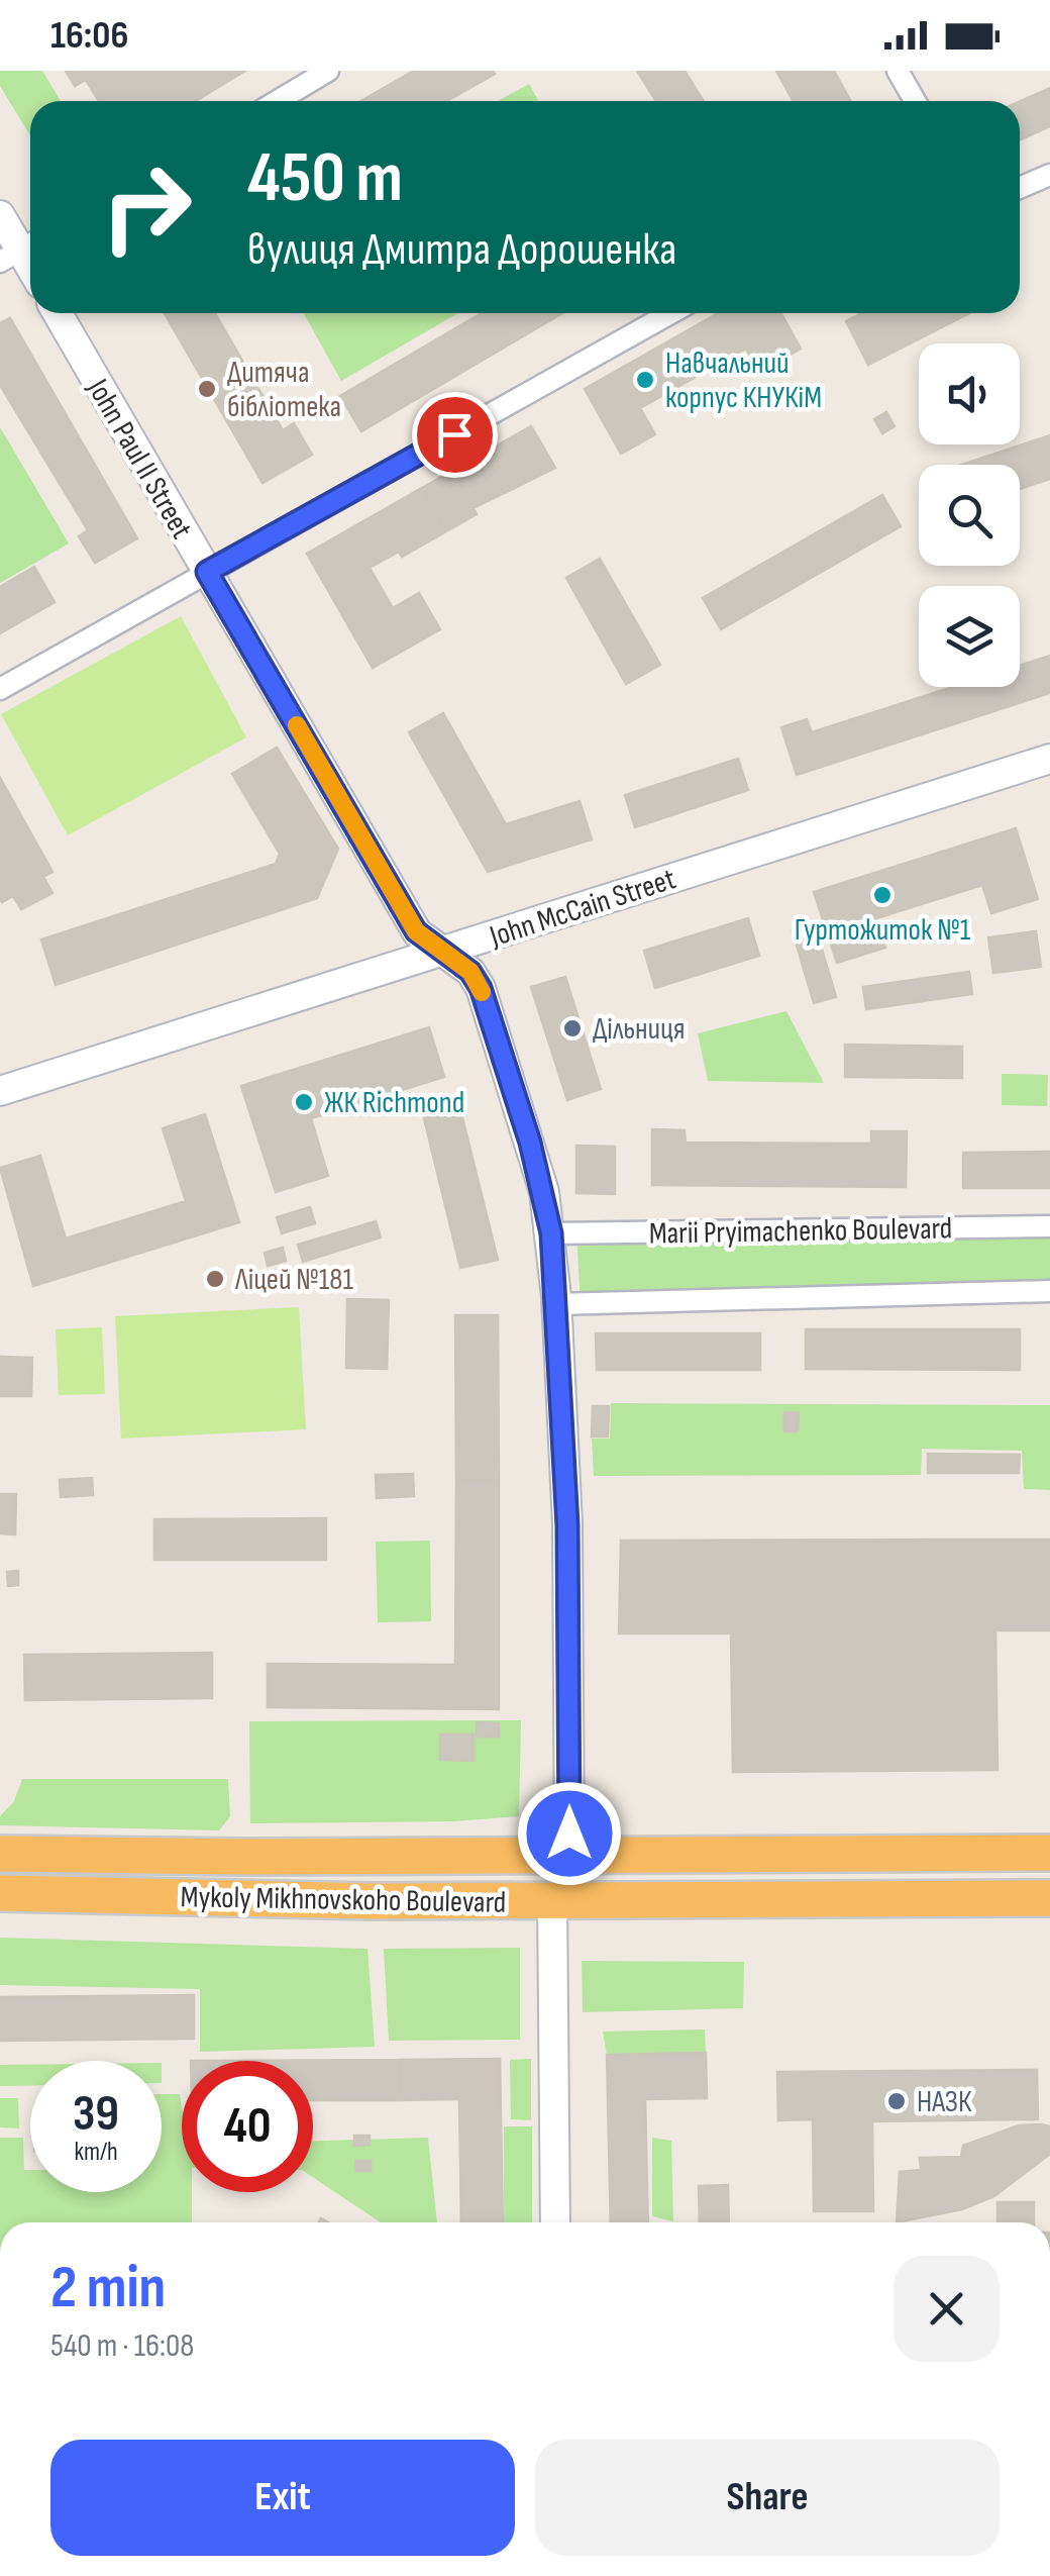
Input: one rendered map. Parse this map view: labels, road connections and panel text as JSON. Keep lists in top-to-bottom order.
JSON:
{
  "streets": {
    "highway": ["Mykoly Mikhnovskoho Boulevard"],
    "street": ["John Paul II Street", "John McCain Street", "Marii Pryimachenko Boulevard"]
  },
  "crossings": [
    ["John Paul II Street", "John McCain Street"],
    ["John Paul II Street", "Marii Pryimachenko Boulevard"],
    ["John Paul II Street", "Mykoly Mikhnovskoho Boulevard"]
  ],
  "places": [
    "Навчальний корпус КНУКіМ",
    "Дитяча бібліотека",
    "Гуртожиток №1",
    "Дільниця",
    "ЖК Richmond",
    "Ліцей №181",
    "НАЗК"
  ],
  "page": {
    "status": "16:06",
    "turn": ["450 m", "вулиця Дмитра Дорошенка"],
    "speed": "39 km/h",
    "limit": "40",
    "heading": ["2 min", "540 m · 16:08"],
    "buttons": ["Exit", "Share"]
  }
}
